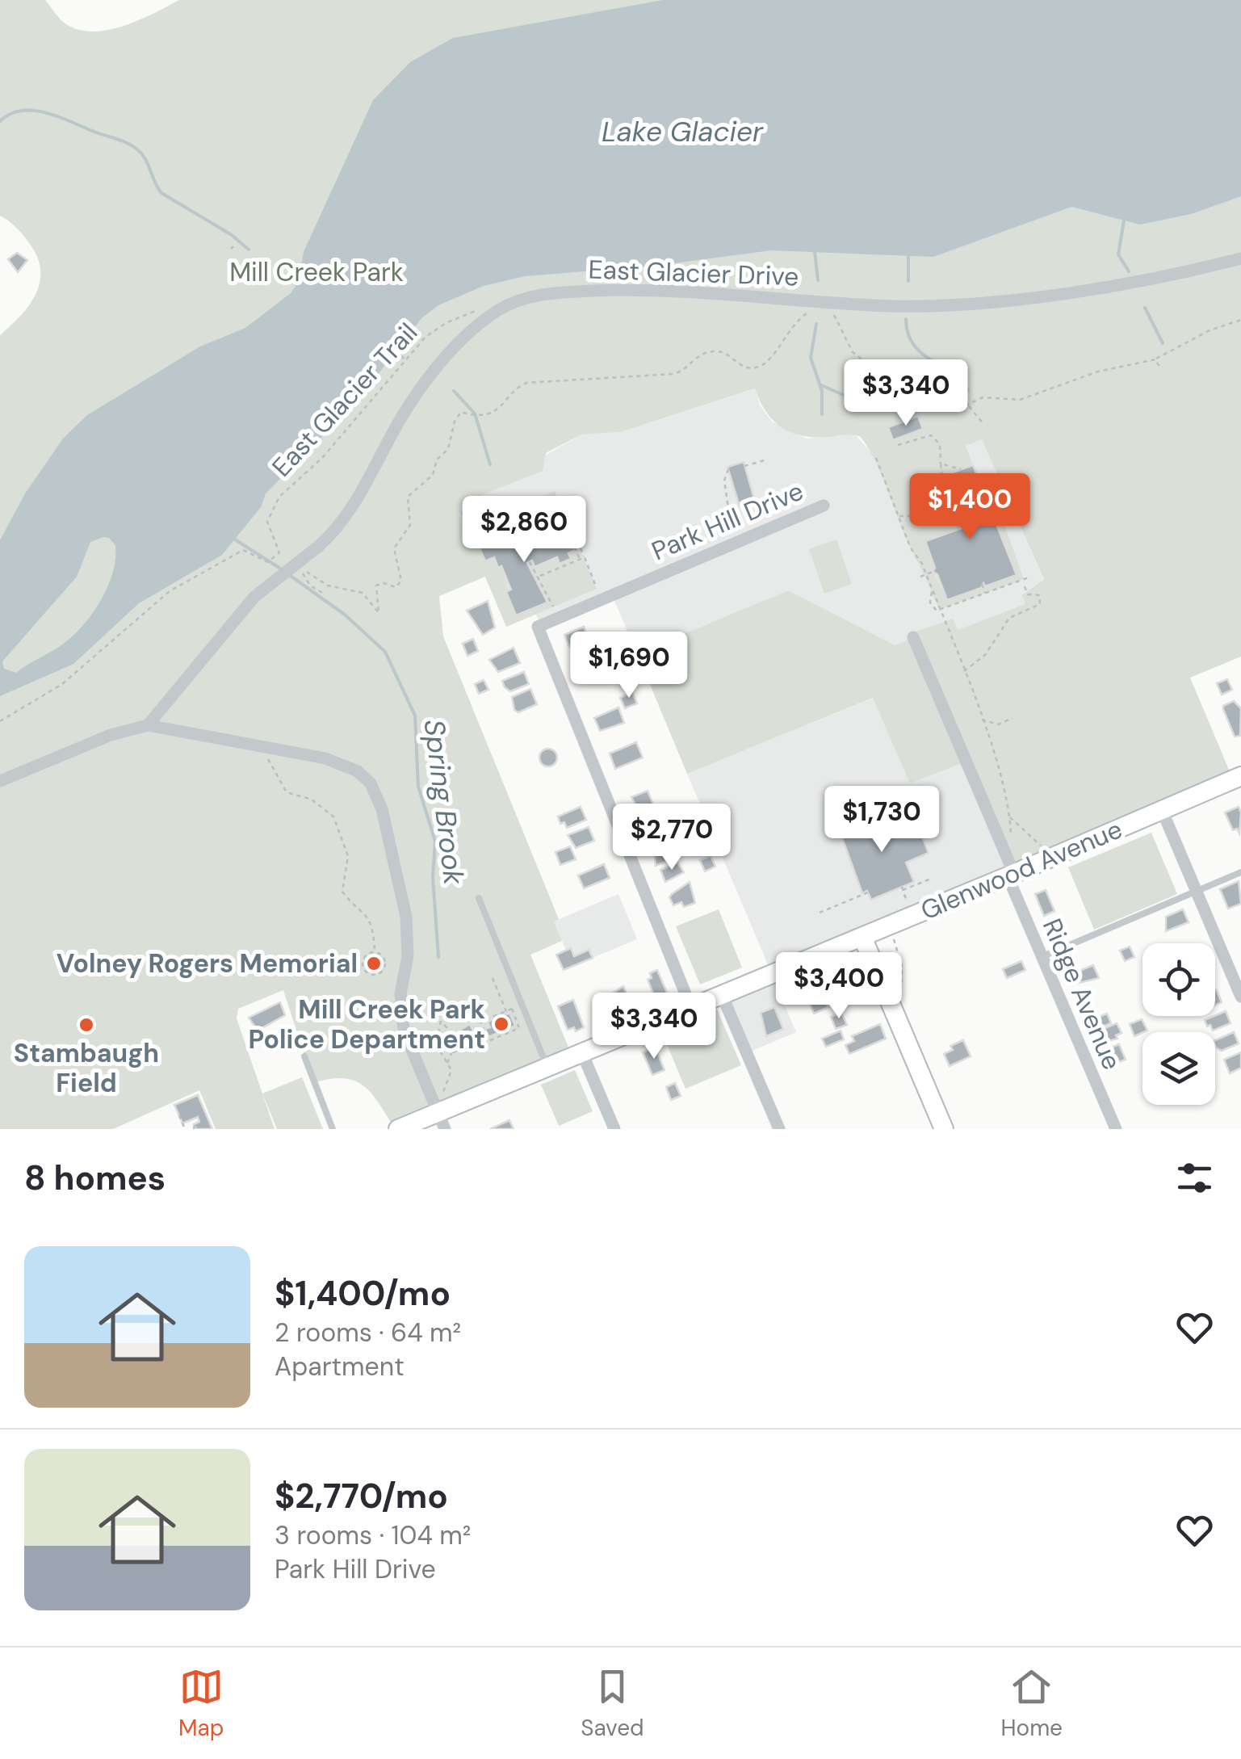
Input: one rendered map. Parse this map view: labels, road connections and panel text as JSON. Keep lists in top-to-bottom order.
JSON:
{
  "streets": {
    "main road": ["Glenwood Avenue"],
    "street": ["East Glacier Drive", "Park Hill Drive", "Ridge Avenue"],
    "path": ["East Glacier Trail"]
  },
  "crossings": [
    ["East Glacier Drive", "East Glacier Trail"],
    ["Park Hill Drive", "Glenwood Avenue"],
    ["Glenwood Avenue", "Ridge Avenue"]
  ],
  "water": ["Lake Glacier", "Spring Brook"],
  "parks": ["Mill Creek Park"],
  "places": ["Volney Rogers Memorial", "Mill Creek Park Police Department", "Stambaugh Field"],
  "page": {
    "price": [
      "$3,340",
      "$1,400",
      "$2,860",
      "$1,690",
      "$1,730",
      "$2,770",
      "$3,400",
      "$3,340"
    ],
    "heading": "8 homes",
    "list": [
      {
        "name": "$1,400/mo",
        "note": "2 rooms · 64 m² · Apartment"
      },
      {
        "name": "$2,770/mo",
        "note": "3 rooms · 104 m² · Park Hill Drive"
      }
    ],
    "tabs": ["Map", "Saved", "Home"]
  }
}
